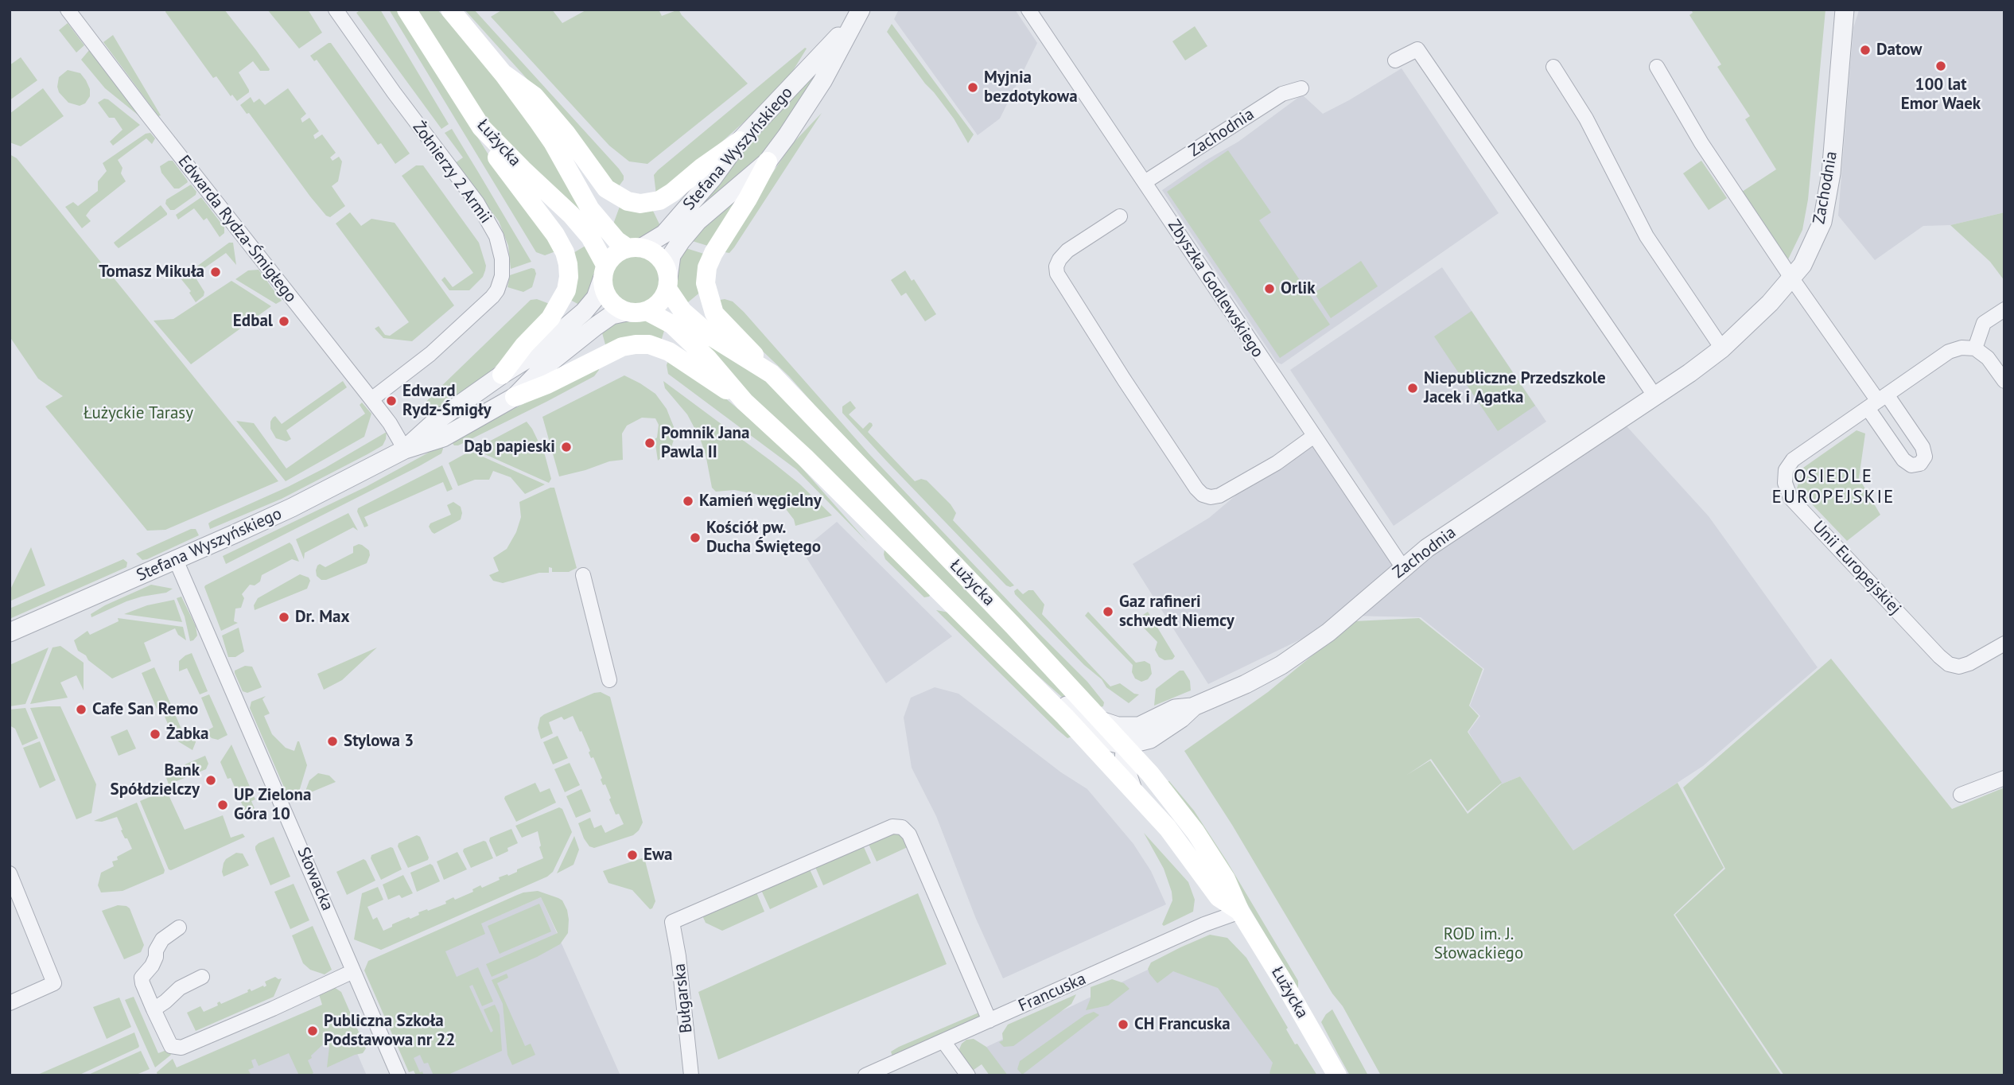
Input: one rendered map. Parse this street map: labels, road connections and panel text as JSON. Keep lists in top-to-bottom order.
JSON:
{
  "streets": {
    "main road": ["Łużycka"],
    "street": [
      "Zachodnia",
      "Stefana Wyszyńskiego",
      "Żołnierzy 2 Armii",
      "Edwarda Rydza-Śmigłego",
      "Zbyszka Godlewskiego",
      "Unii Europejskiej",
      "Słowacka",
      "Francuska",
      "Bułgarska"
    ]
  },
  "crossings": [
    ["Zachodnia", "Zbyszka Godlewskiego"],
    ["Łużycka", "Stefana Wyszyńskiego"],
    ["Łużycka", "Francuska"],
    ["Stefana Wyszyńskiego", "Edwarda Rydza-Śmigłego"],
    ["Stefana Wyszyńskiego", "Słowacka"],
    ["Żołnierzy 2 Armii", "Edwarda Rydza-Śmigłego"],
    ["Francuska", "Bułgarska"]
  ],
  "districts": ["OSIEDLE EUROPEJSKIE"],
  "parks": ["Łużyckie Tarasy", "ROD im. J. Słowackiego"],
  "places": [
    "Datow",
    "100 lat Emor Waek",
    "Myjnia bezdotykowa",
    "Tomasz Mikuła",
    "Orlik",
    "Edbal",
    "Niepubliczne Przedszkole Jacek i Agatka",
    "Edward Rydz-Śmigły",
    "Pomnik Jana Pawla II",
    "Dąb papieski",
    "Kamień węgielny",
    "Kościół pw. Ducha Świętego",
    "Gaz rafineri schwedt Niemcy",
    "Dr. Max",
    "Cafe San Remo",
    "Żabka",
    "Stylowa 3",
    "Bank Spółdzielczy",
    "UP Zielona Góra 10",
    "Ewa",
    "CH Francuska",
    "Publiczna Szkoła Podstawowa nr 22"
  ]
}
